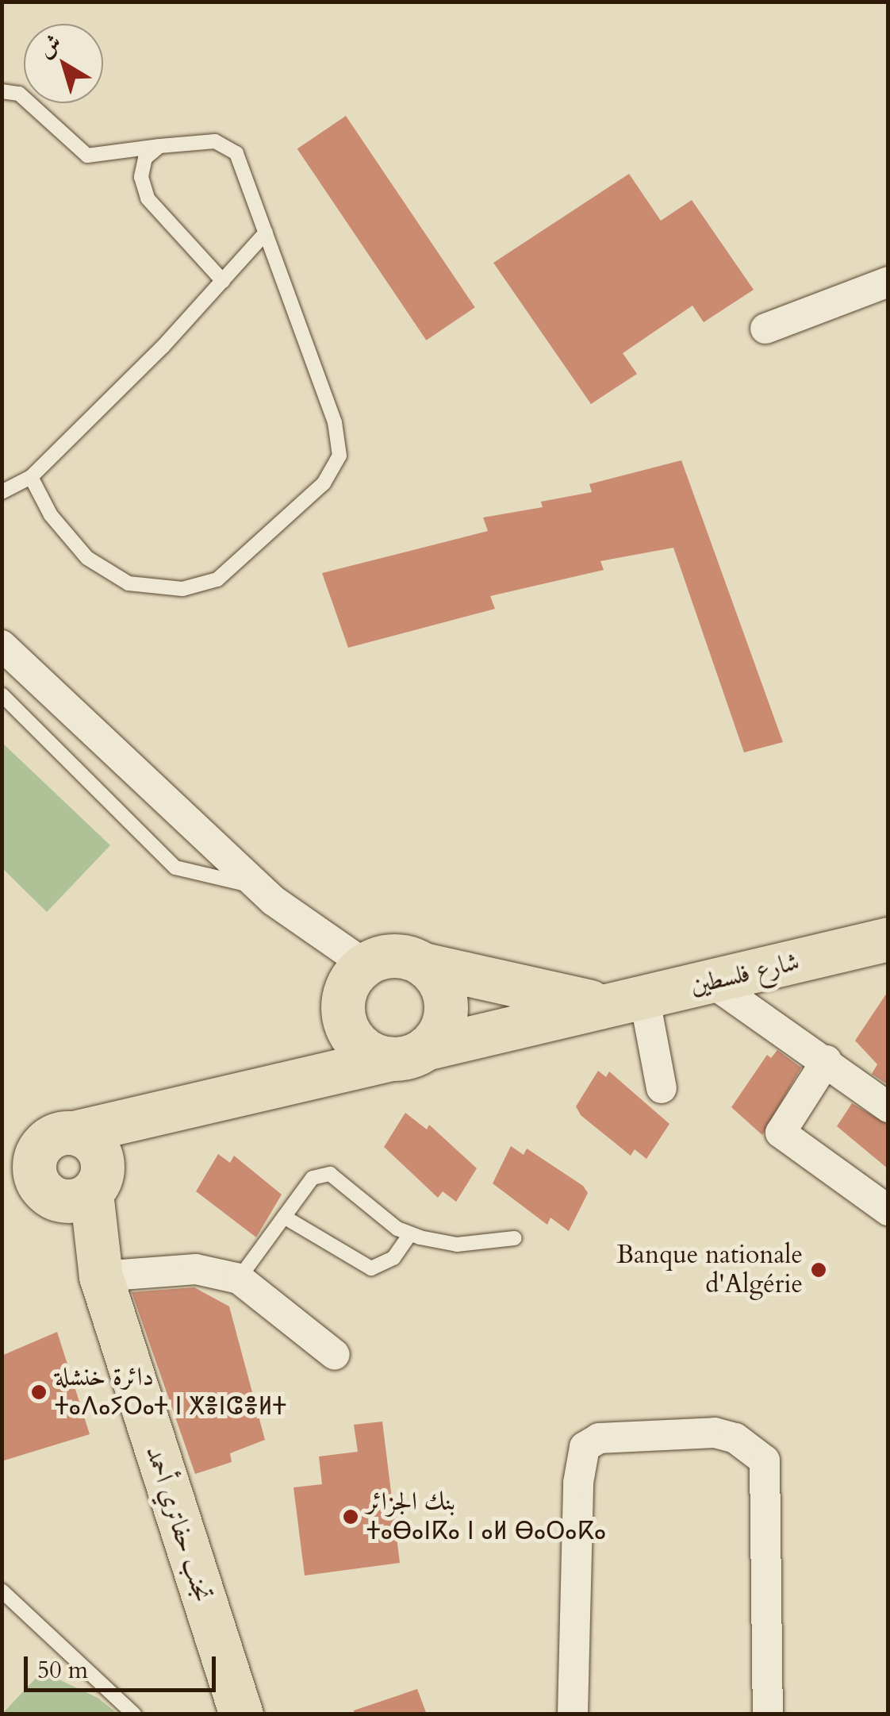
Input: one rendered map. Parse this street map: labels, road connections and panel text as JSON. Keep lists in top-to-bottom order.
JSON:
{
  "streets": {
    "main road": ["شارع فلسطين", "تجنب حفاتري أحمد"]
  },
  "crossings": [
    ["شارع فلسطين", "تجنب حفاتري أحمد"]
  ],
  "places": ["Banque nationale d'Algérie", "دائرة خنشلة ⵜⴰⴷⴰⵢⵔⴰⵜ ⵏ ⵅⴻⵏⵛⴻⵍⵜ", "بنك الجزائر ⵜⴰⴱⴰⵏⴽⴰ ⵏ ⴰⵍ ⴱⴰⵔⴰⴽⴰ"],
  "scale_bar": "50 m",
  "north": "top left"
}
